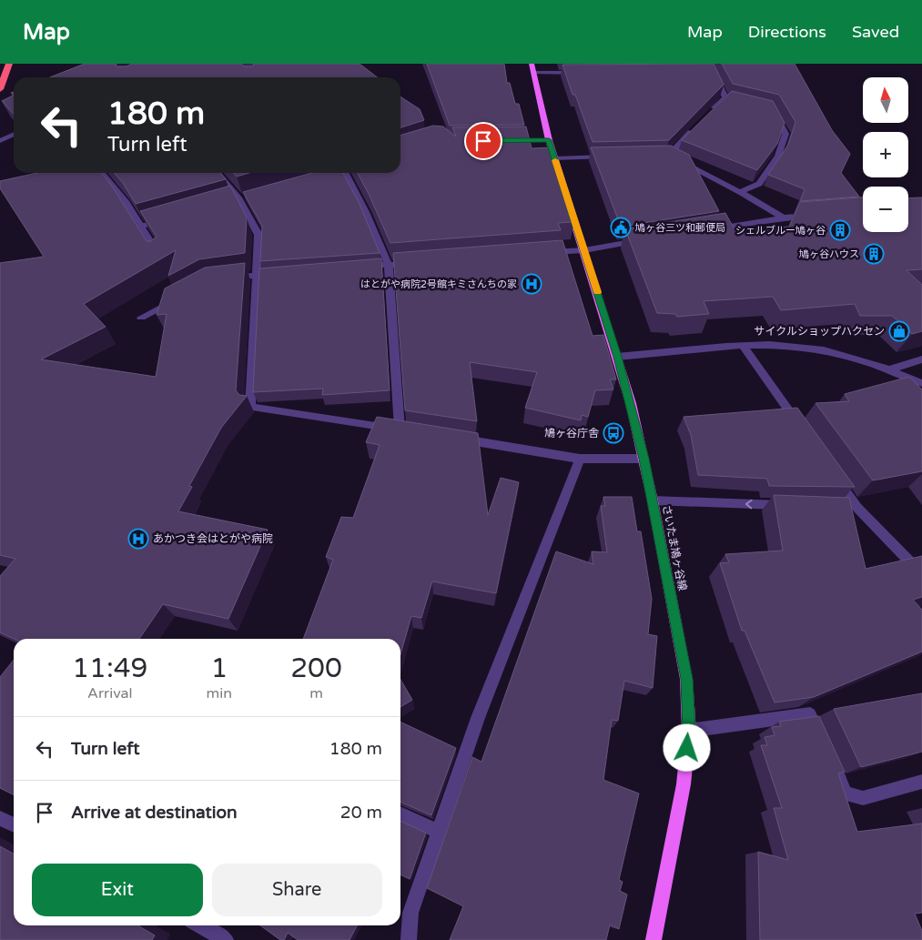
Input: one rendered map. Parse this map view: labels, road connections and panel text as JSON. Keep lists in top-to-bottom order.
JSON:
{
  "streets": {
    "main road": ["さいたま鳩ヶ谷線"]
  },
  "places": {
    "public building": ["鳩ヶ谷三ツ和郵便局"],
    "building": ["シェルブルー鳩ヶ谷", "鳩ヶ谷ハウス"],
    "hospital": ["はとがや病院2号館キミさんちの家", "あかつき会はとがや病院"],
    "shop": ["サイクルショップハクセン"],
    "bus stop": ["鳩ヶ谷庁舎"]
  },
  "north": "top",
  "page": {
    "header": "Map",
    "nav": ["Map", "Directions", "Saved"],
    "map_buttons": ["+", "−"],
    "turn": ["180 m", "Turn left"],
    "eta": [
      "11:49",
      "Arrival",
      "1",
      "min",
      "200",
      "m"
    ],
    "list": [
      {
        "name": "Turn left",
        "value": "180 m"
      },
      {
        "name": "Arrive at destination",
        "value": "20 m"
      }
    ],
    "buttons": ["Exit", "Share"]
  }
}
